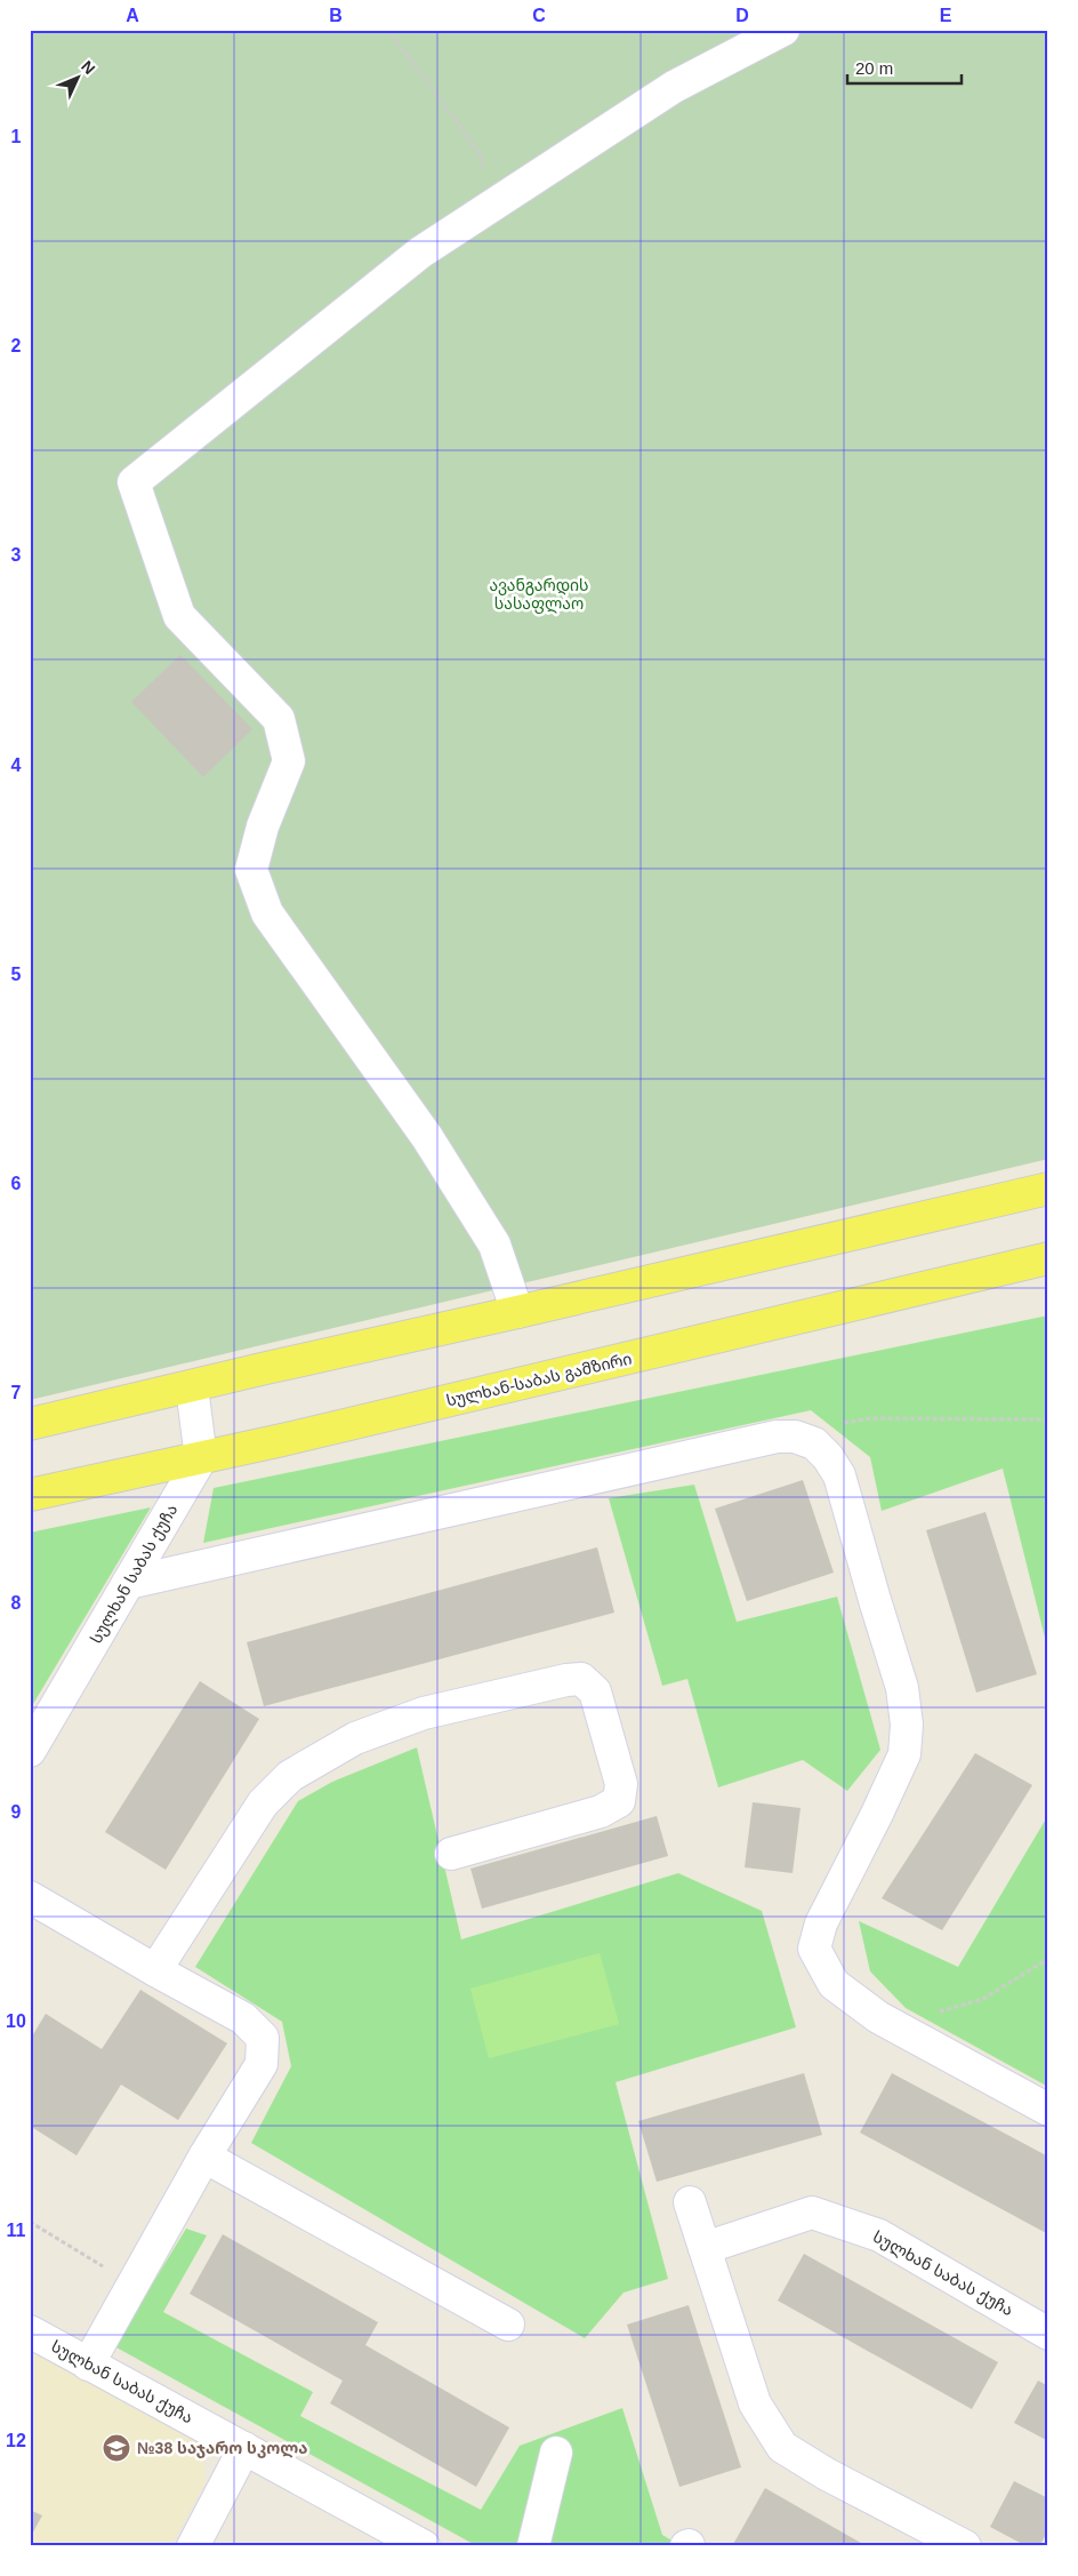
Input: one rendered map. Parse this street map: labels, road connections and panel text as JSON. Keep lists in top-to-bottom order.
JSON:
{
  "streets": {
    "main road": ["სულხან-საბას გამზირი"],
    "street": ["სულხან საბას ქუჩა"]
  },
  "crossings": [
    ["სულხან-საბას გამზირი", "სულხან საბას ქუჩა"]
  ],
  "parks": ["ავანგარდის სასაფლაო"],
  "places": {
    "school or university": ["№38 საჯარო სკოლა"]
  },
  "scale_bar": "20 m",
  "north": "top right",
  "grid": {
    "columns": [
      "A",
      "B",
      "C",
      "D",
      "E"
    ],
    "rows": [
      "1",
      "2",
      "3",
      "4",
      "5",
      "6",
      "7",
      "8",
      "9",
      "10",
      "11",
      "12"
    ]
  }
}
